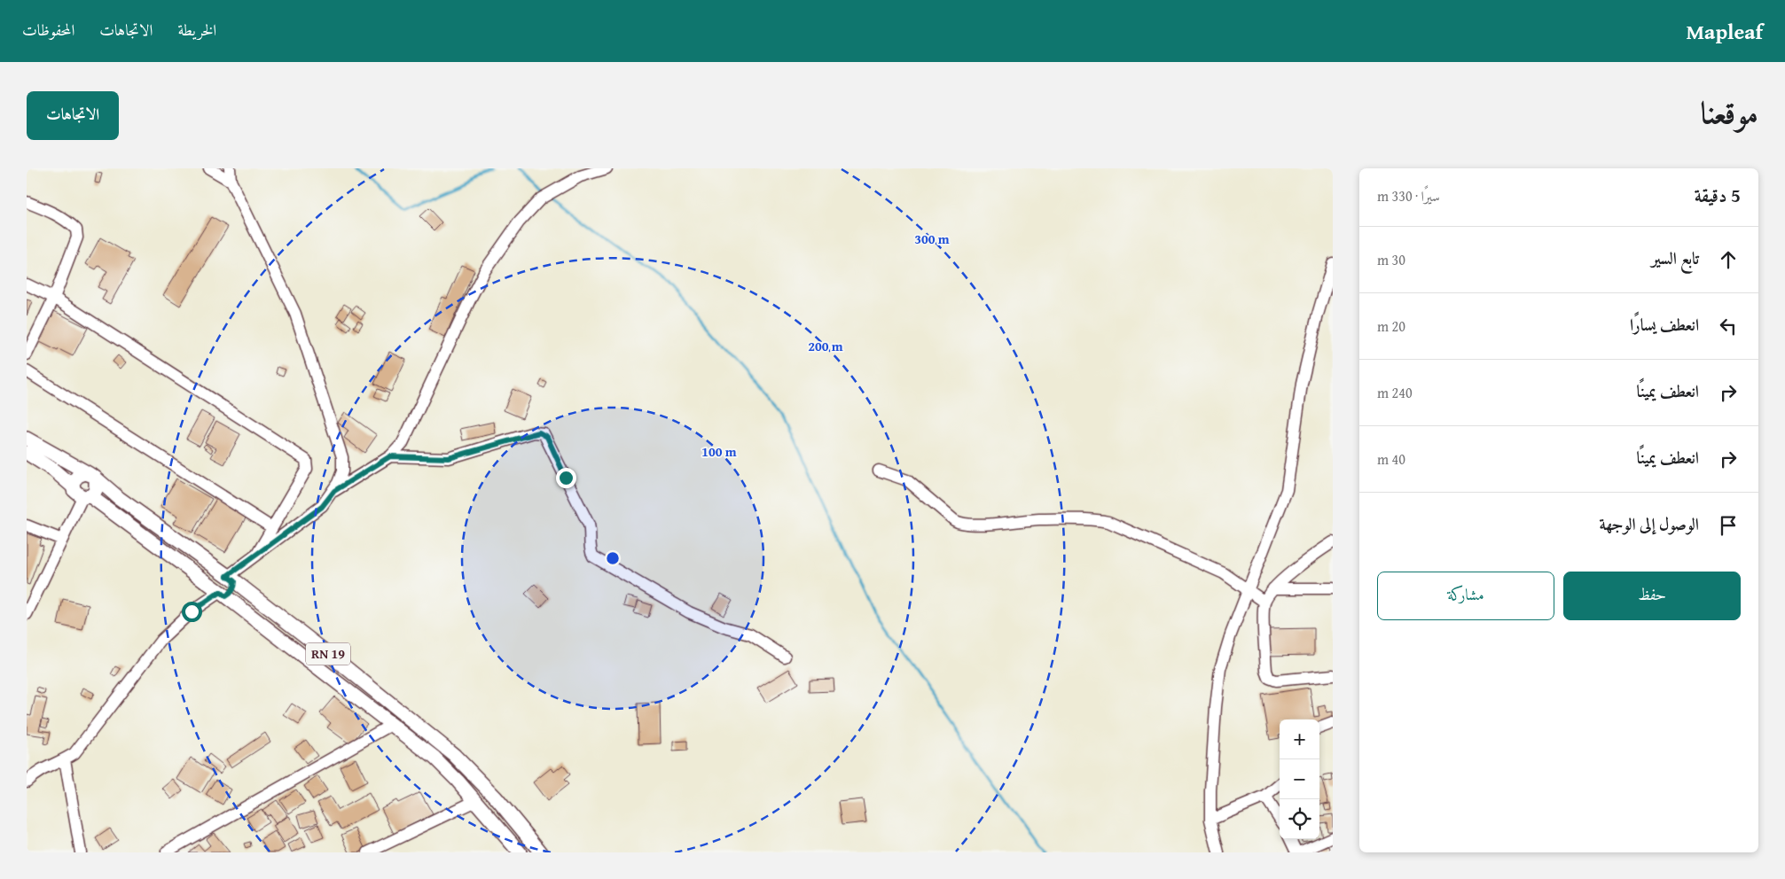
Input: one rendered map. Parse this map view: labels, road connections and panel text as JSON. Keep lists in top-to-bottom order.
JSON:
{
  "streets": {
    "main road": ["RN 19"]
  },
  "page": {
    "header": "Mapleaf",
    "nav": ["الخريطة", "الاتجاهات", "المحفوظات"],
    "title": "موقعنا",
    "buttons": [
      "الاتجاهات",
      ["حفظ", "مشاركة"]
    ],
    "heading": ["5 دقيقة", "سيرًا · 330 m"],
    "list": [
      ["تابع السير", "30 m"],
      ["انعطف يسارًا", "20 m"],
      ["انعطف يمينًا", "240 m"],
      ["انعطف يمينًا", "40 m"],
      "الوصول إلى الوجهة"
    ],
    "map_buttons": ["+", "−"]
  },
  "rings": ["300 m", "200 m", "100 m"]
}
